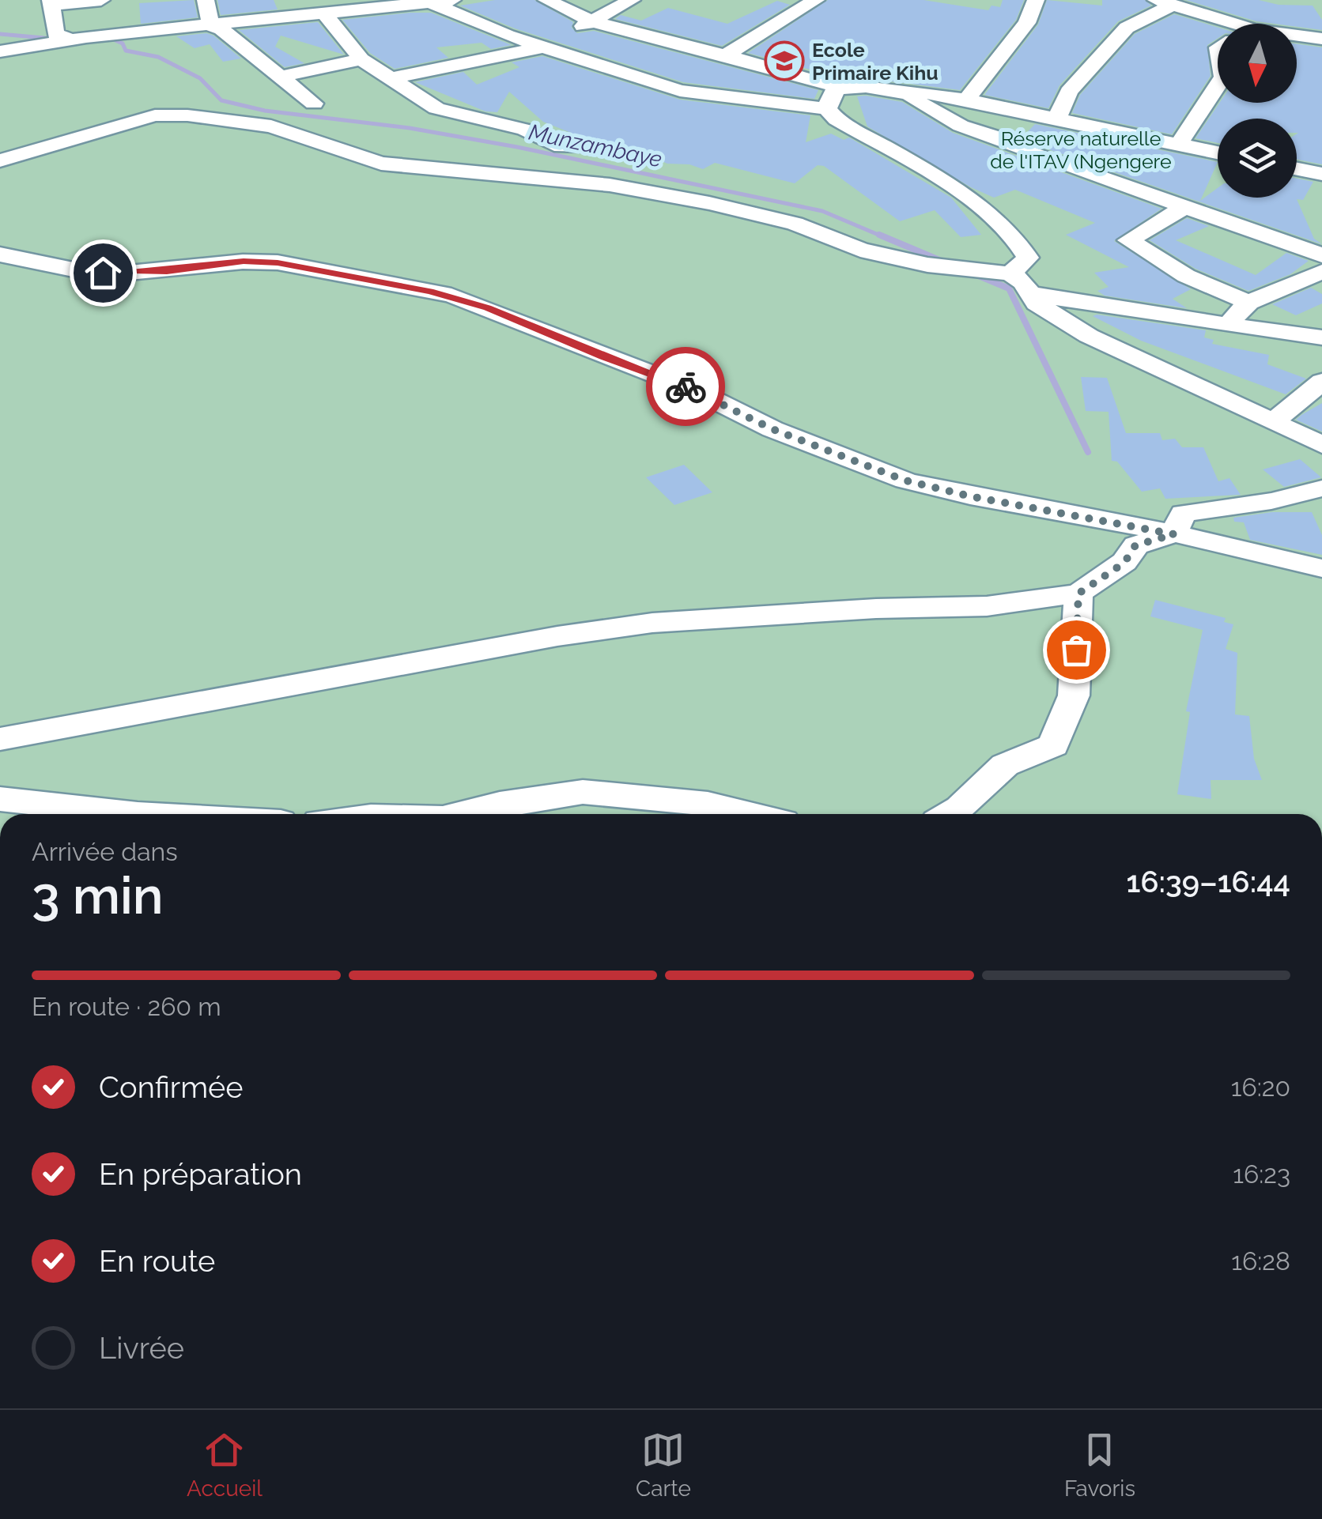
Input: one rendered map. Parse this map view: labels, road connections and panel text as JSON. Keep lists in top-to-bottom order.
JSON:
{
  "water": ["Munzambaye"],
  "parks": ["Réserve naturelle de l'ITAV (Ngengere"],
  "places": {
    "school or university": ["Ecole Primaire Kihu"]
  },
  "north": "bottom",
  "page": {
    "heading": ["3 min", "Arrivée dans", "16:39–16:44"],
    "bar": "En route · 260 m",
    "list": [
      ["Confirmée", "16:20"],
      ["En préparation", "16:23"],
      ["En route", "16:28"],
      "Livrée"
    ],
    "tabs": ["Accueil", "Carte", "Favoris"]
  }
}
